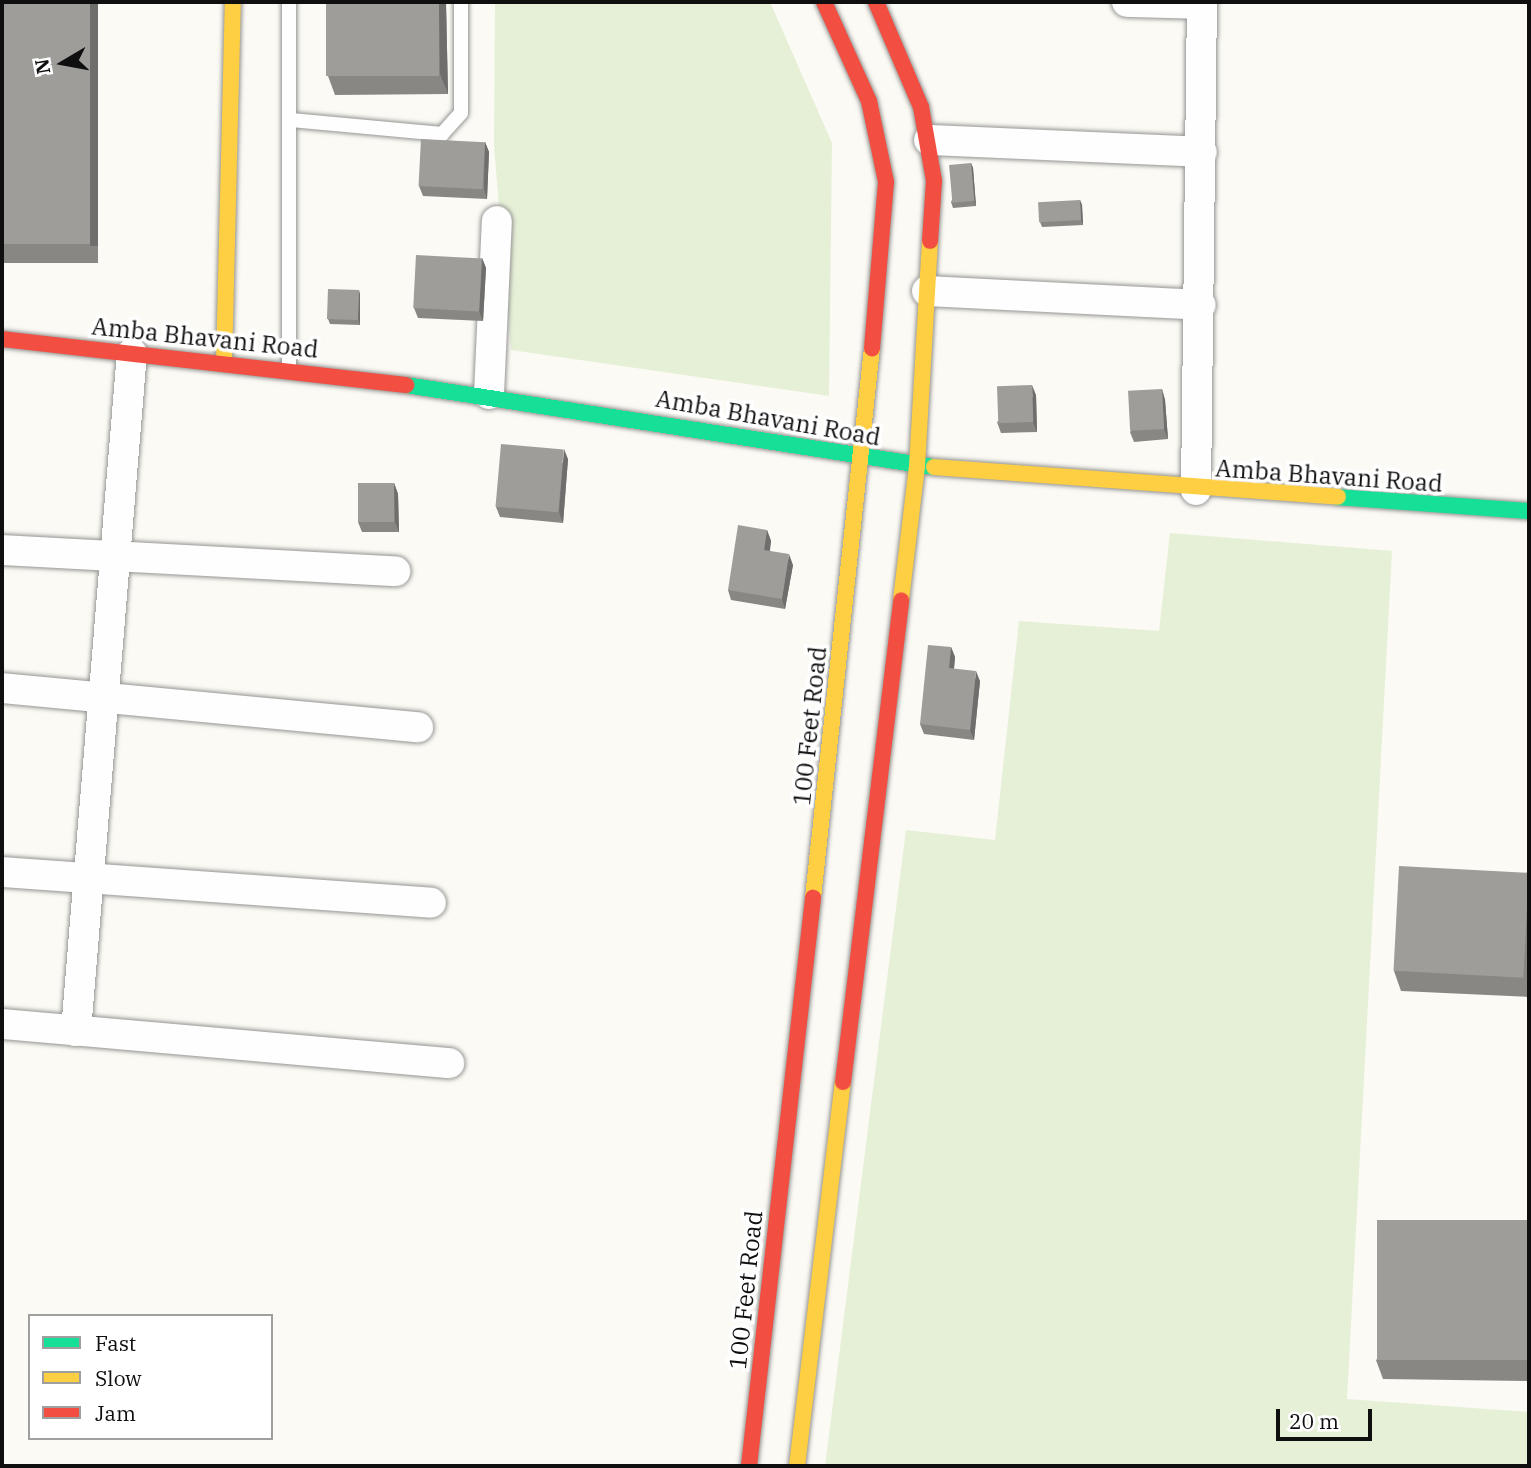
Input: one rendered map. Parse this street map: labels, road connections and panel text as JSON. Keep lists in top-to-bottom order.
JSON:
{
  "streets": {
    "main road": ["Amba Bhavani Road", "100 Feet Road"]
  },
  "crossings": [
    ["Amba Bhavani Road", "100 Feet Road"]
  ],
  "legend": ["Fast", "Slow", "Jam"],
  "scale_bar": "20 m",
  "north": "left"
}
